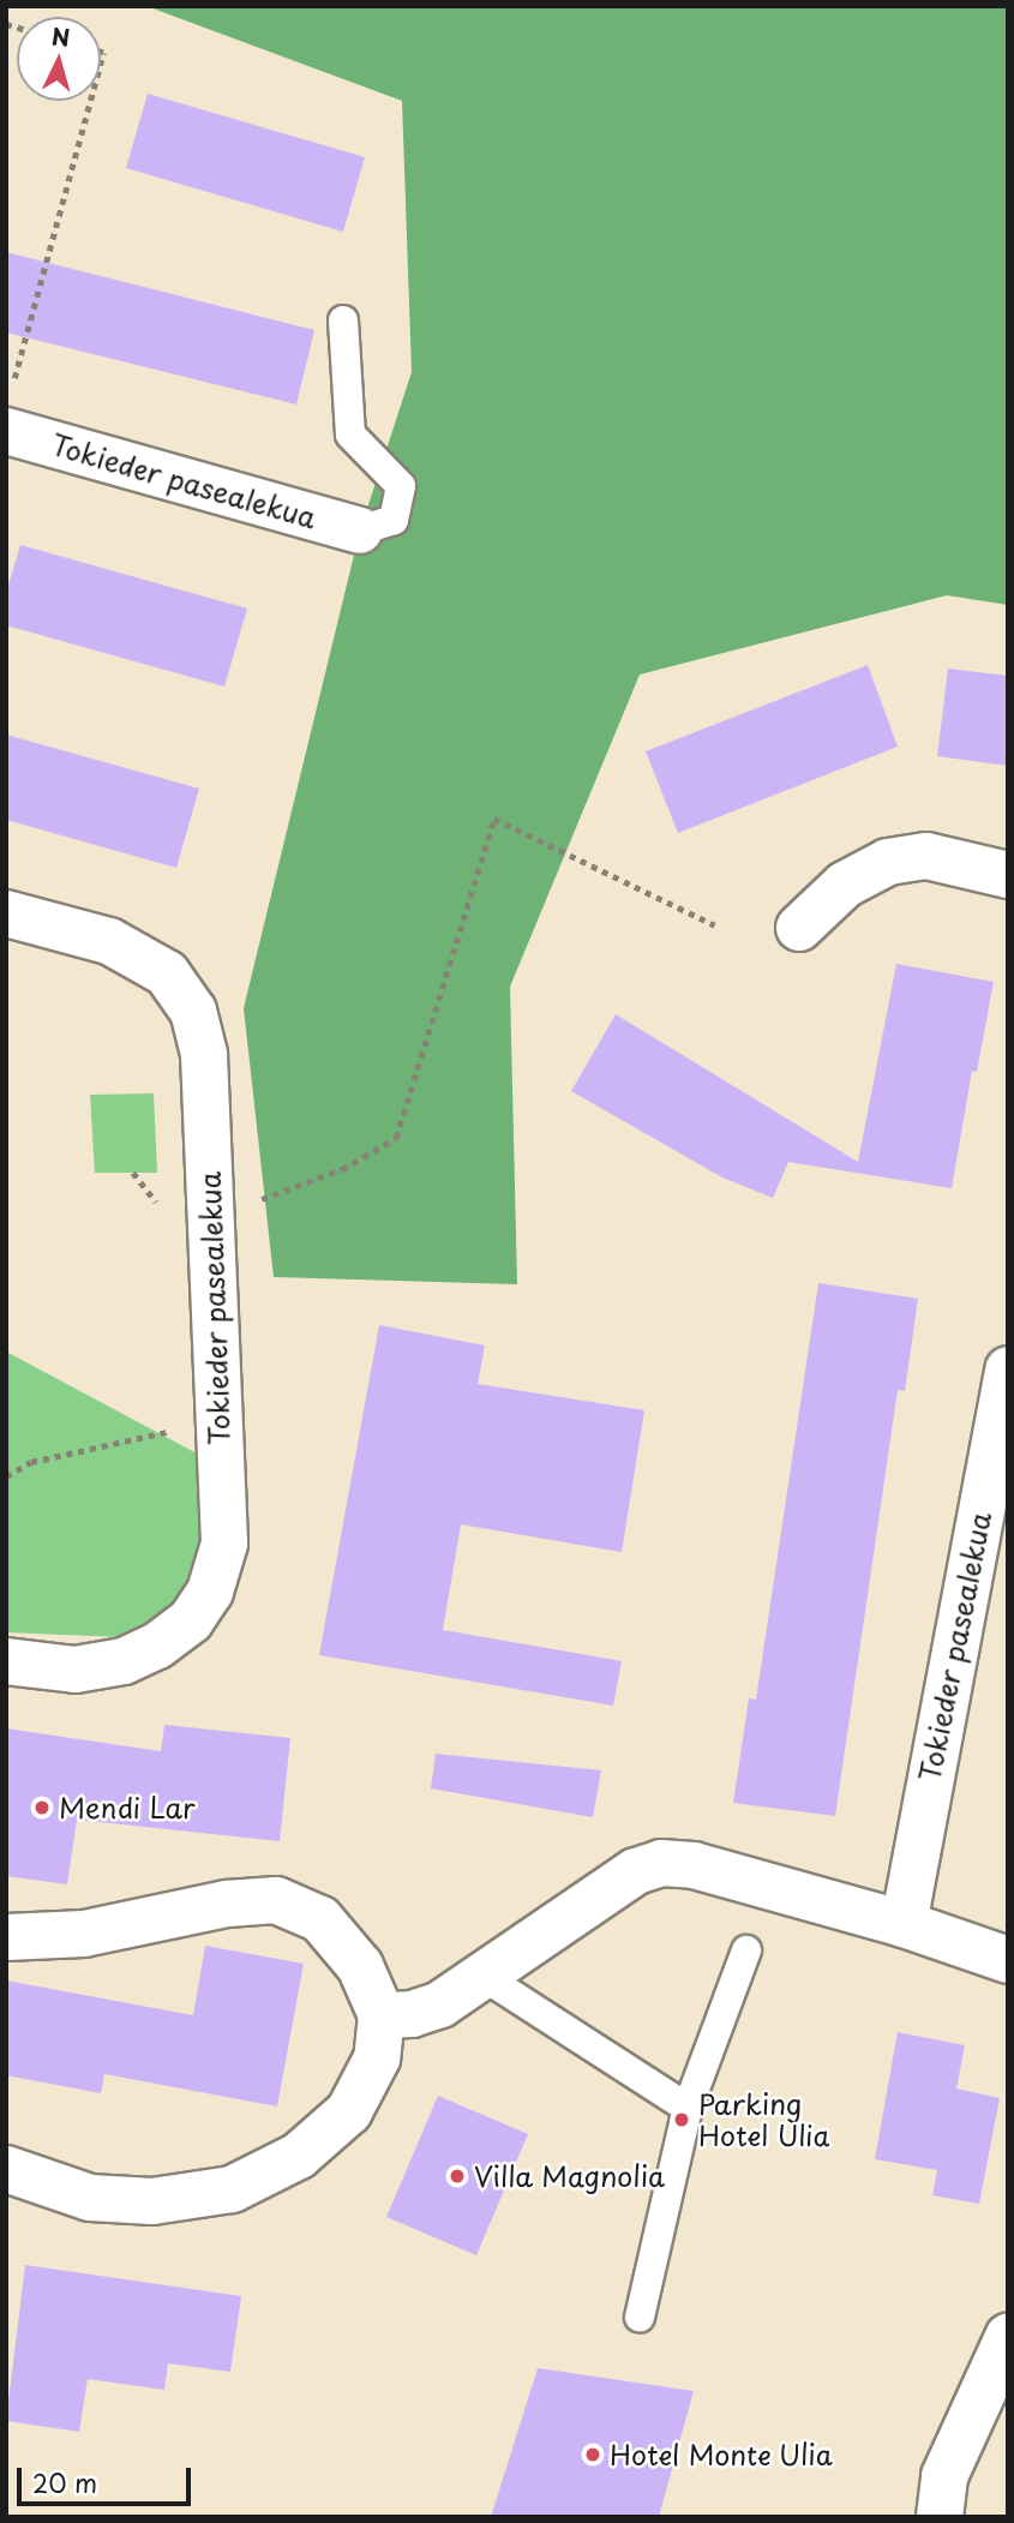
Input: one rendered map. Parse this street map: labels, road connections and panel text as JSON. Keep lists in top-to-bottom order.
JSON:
{
  "streets": {
    "street": ["Tokieder pasealekua"]
  },
  "places": [
    "Mendi Lar",
    "Parking Hotel Ulia",
    "Villa Magnolia",
    "Hotel Monte Ulia"
  ],
  "scale_bar": "20 m",
  "north": "top"
}
